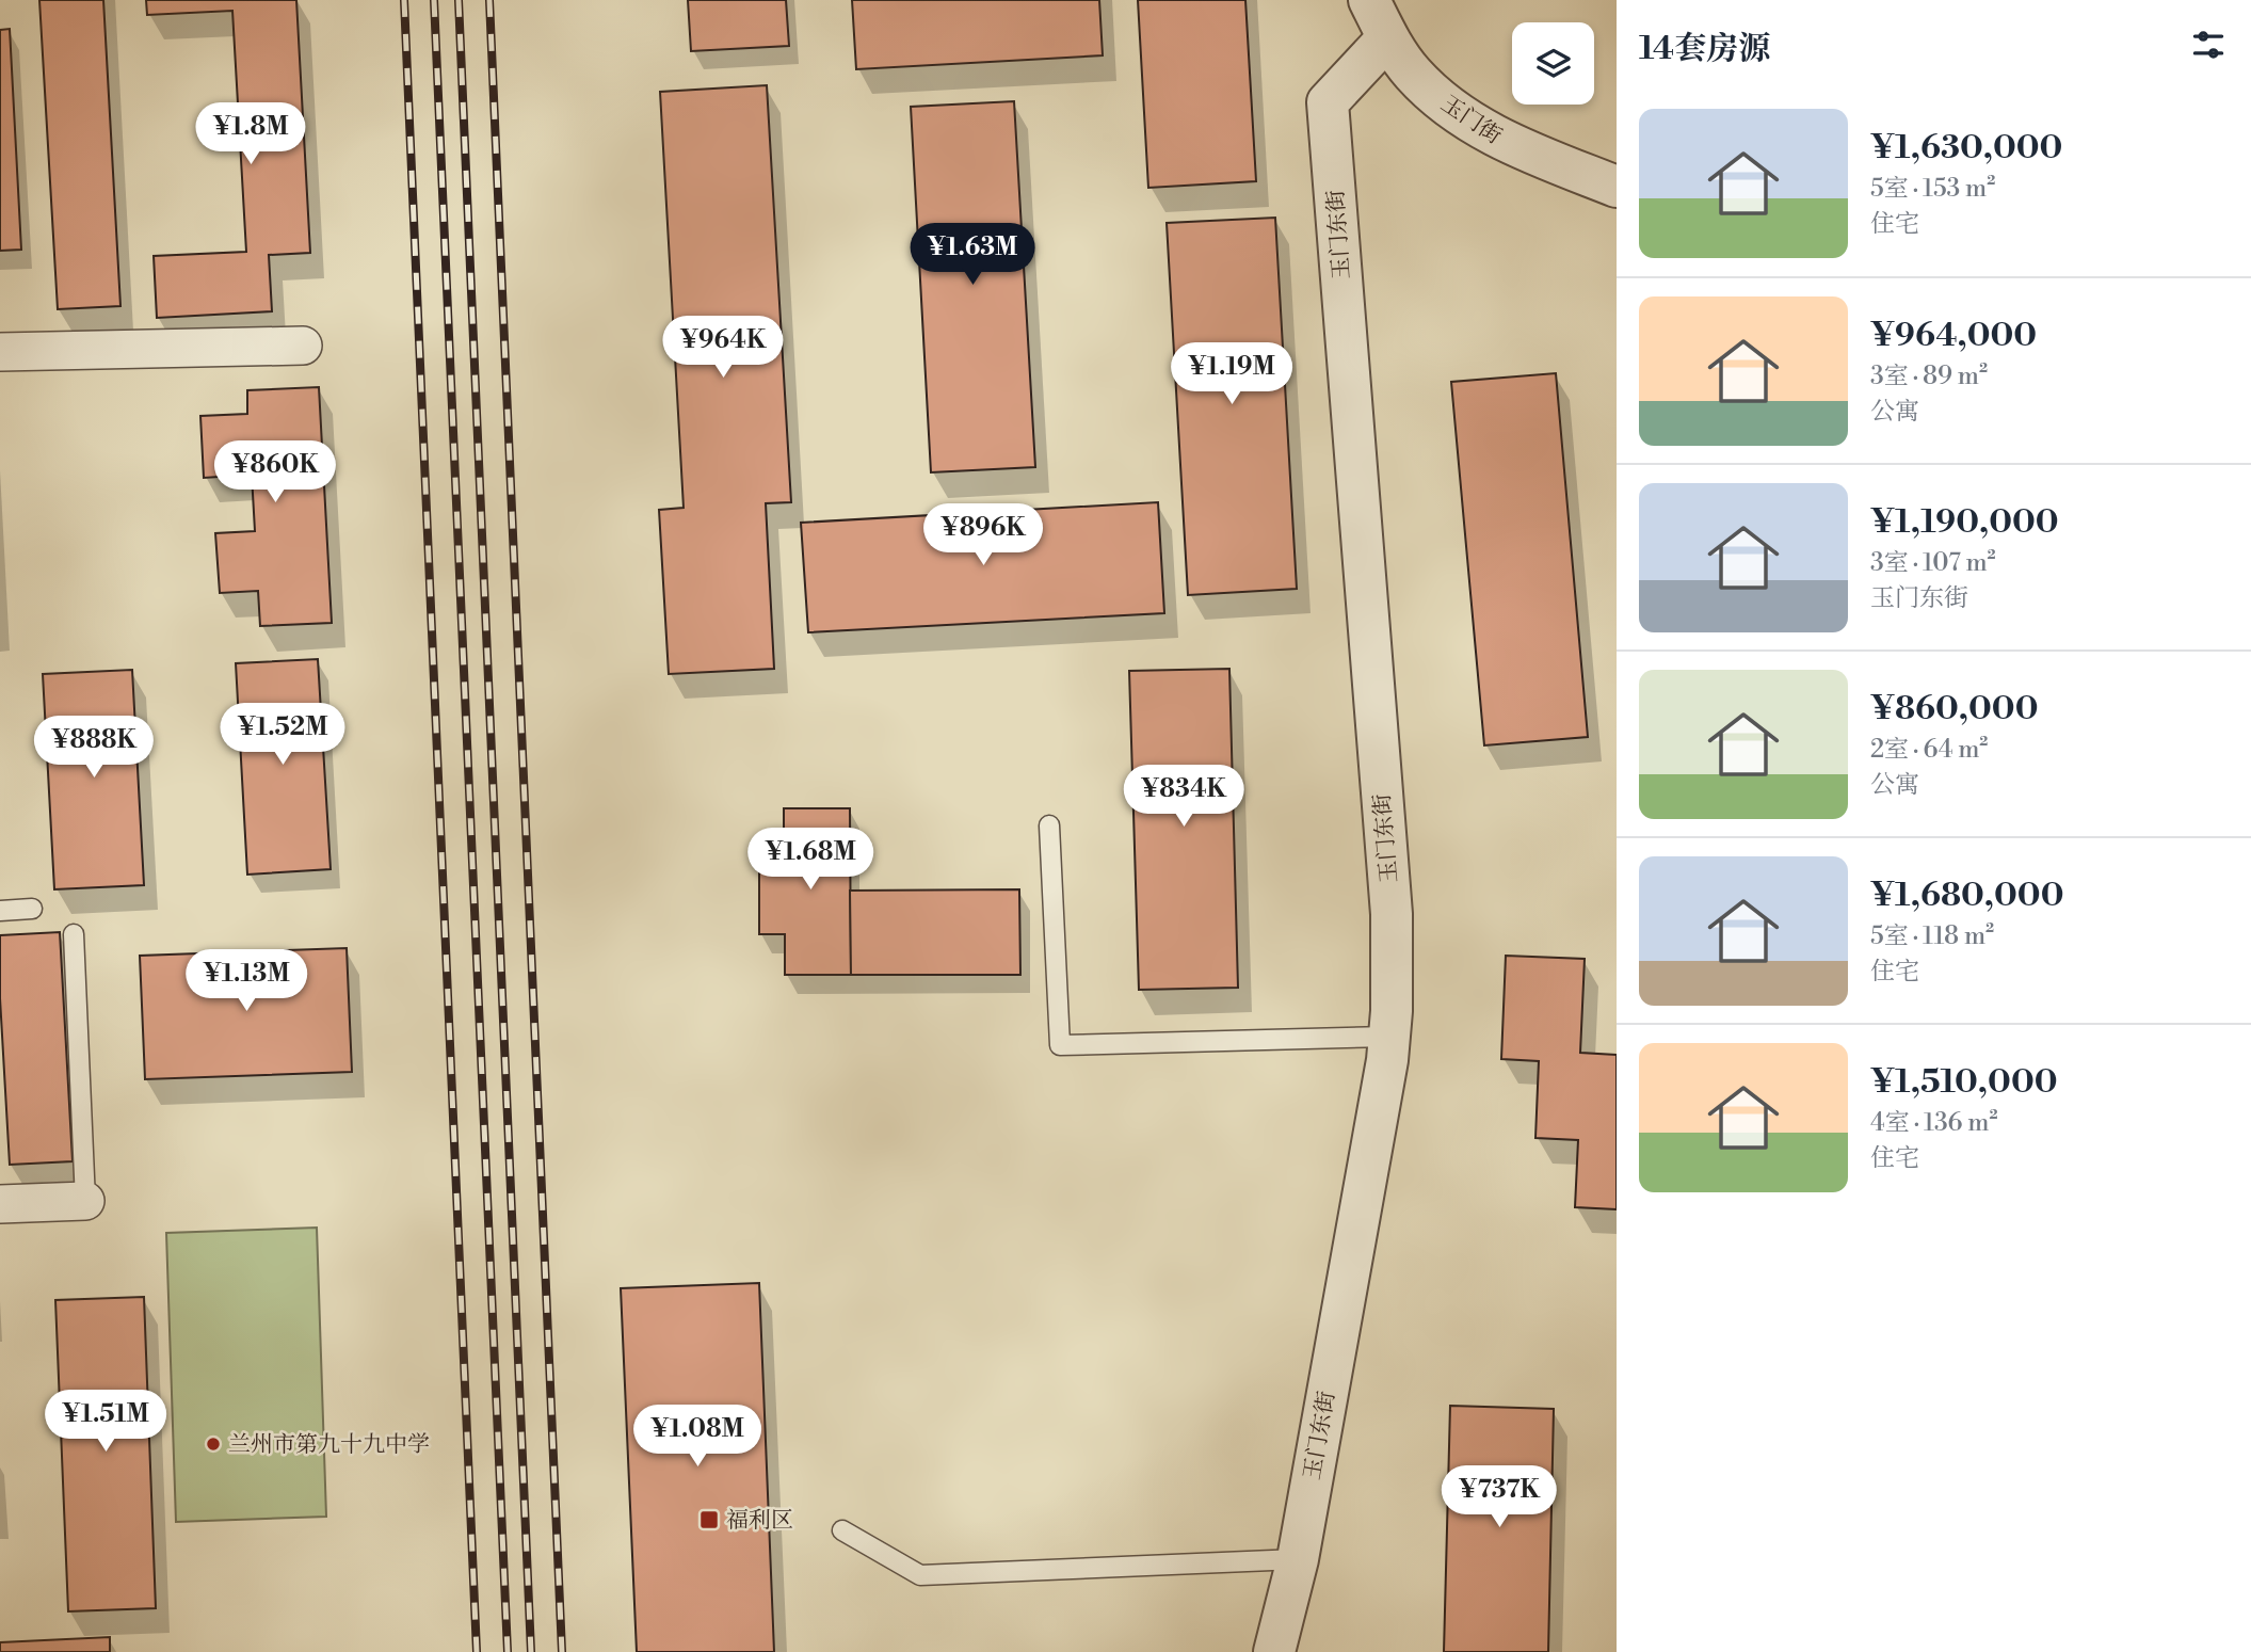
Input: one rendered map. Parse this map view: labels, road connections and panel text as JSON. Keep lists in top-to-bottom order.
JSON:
{
  "streets": {
    "street": ["玉门街", "玉门东街"]
  },
  "crossings": [
    ["玉门街", "玉门东街"]
  ],
  "places": {
    "other": ["兰州市第九十九中学"],
    "transit": ["福利区"]
  },
  "page": {
    "heading": "14套房源",
    "list": [
      {
        "name": "¥1,630,000",
        "note": "5室 · 153 m² · 住宅"
      },
      {
        "name": "¥964,000",
        "note": "3室 · 89 m² · 公寓"
      },
      {
        "name": "¥1,190,000",
        "note": "3室 · 107 m² · 玉门东街"
      },
      {
        "name": "¥860,000",
        "note": "2室 · 64 m² · 公寓"
      },
      {
        "name": "¥1,680,000",
        "note": "5室 · 118 m² · 住宅"
      },
      {
        "name": "¥1,510,000",
        "note": "4室 · 136 m² · 住宅"
      }
    ],
    "price": [
      "¥1.8M",
      "¥1.63M",
      "¥964K",
      "¥1.19M",
      "¥860K",
      "¥896K",
      "¥1.52M",
      "¥888K",
      "¥834K",
      "¥1.68M",
      "¥1.13M",
      "¥1.51M",
      "¥1.08M",
      "¥737K"
    ]
  }
}
